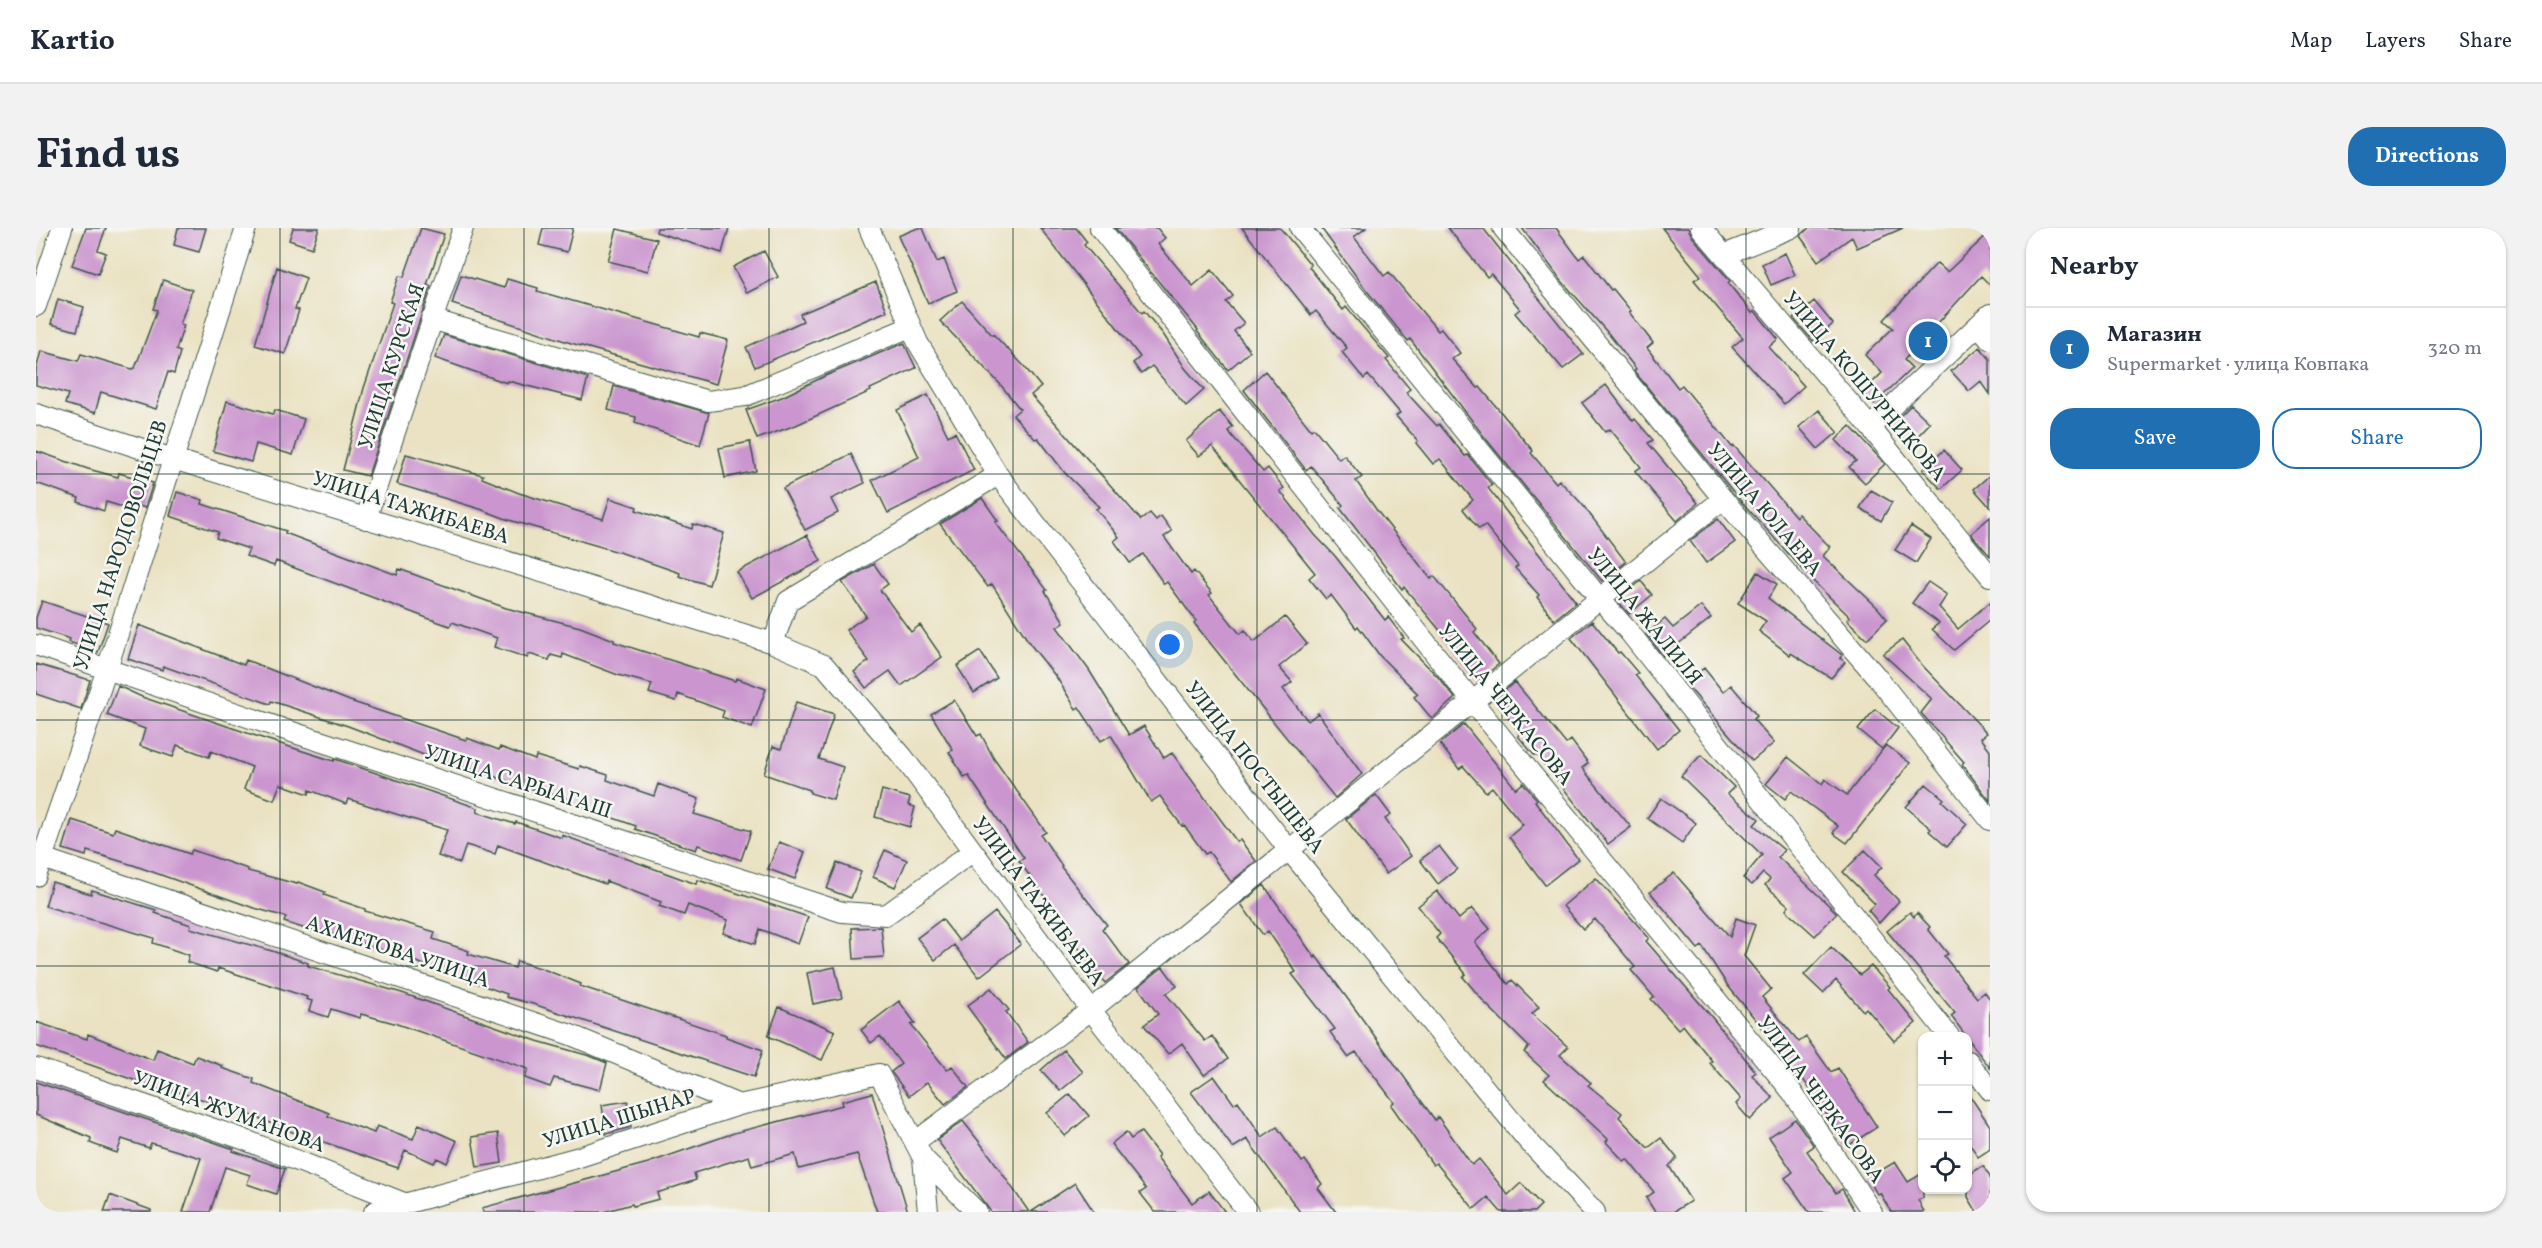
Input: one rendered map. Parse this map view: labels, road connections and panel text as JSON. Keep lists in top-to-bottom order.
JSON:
{
  "streets": {
    "street": [
      "УЛИЦА КУРСКАЯ",
      "УЛИЦА КОШУРНИКОВА",
      "УЛИЦА ТАЖИБАЕВА",
      "УЛИЦА ЮЛАЕВА",
      "УЛИЦА НАРОДОВОЛЬЦЕВ",
      "УЛИЦА ЖАЛИЛЯ",
      "УЛИЦА ЧЕРКАСОВА",
      "УЛИЦА ПОСТЫШЕВА",
      "УЛИЦА САРЫАГАШ",
      "АХМЕТОВА УЛИЦА",
      "УЛИЦА ЖУМАНОВА",
      "УЛИЦА ШЫНАР"
    ]
  },
  "crossings": [
    ["УЛИЦА КУРСКАЯ", "УЛИЦА ТАЖИБАЕВА"],
    ["УЛИЦА ТАЖИБАЕВА", "УЛИЦА НАРОДОВОЛЬЦЕВ"],
    ["УЛИЦА ТАЖИБАЕВА", "УЛИЦА САРЫАГАШ"],
    ["УЛИЦА НАРОДОВОЛЬЦЕВ", "УЛИЦА САРЫАГАШ"],
    ["УЛИЦА НАРОДОВОЛЬЦЕВ", "АХМЕТОВА УЛИЦА"],
    ["АХМЕТОВА УЛИЦА", "УЛИЦА ШЫНАР"],
    ["УЛИЦА ЖУМАНОВА", "УЛИЦА ШЫНАР"]
  ],
  "page": {
    "header": "Kartio",
    "nav": ["Map", "Layers", "Share"],
    "title": "Find us",
    "buttons": [
      "Directions",
      ["Save", "Share"]
    ],
    "heading": "Nearby",
    "list": [
      {
        "mark": "1",
        "name": "Магазин",
        "note": "Supermarket · улица Ковпака",
        "value": "320 m"
      }
    ],
    "pins": "1",
    "map_buttons": ["+", "−"]
  }
}
